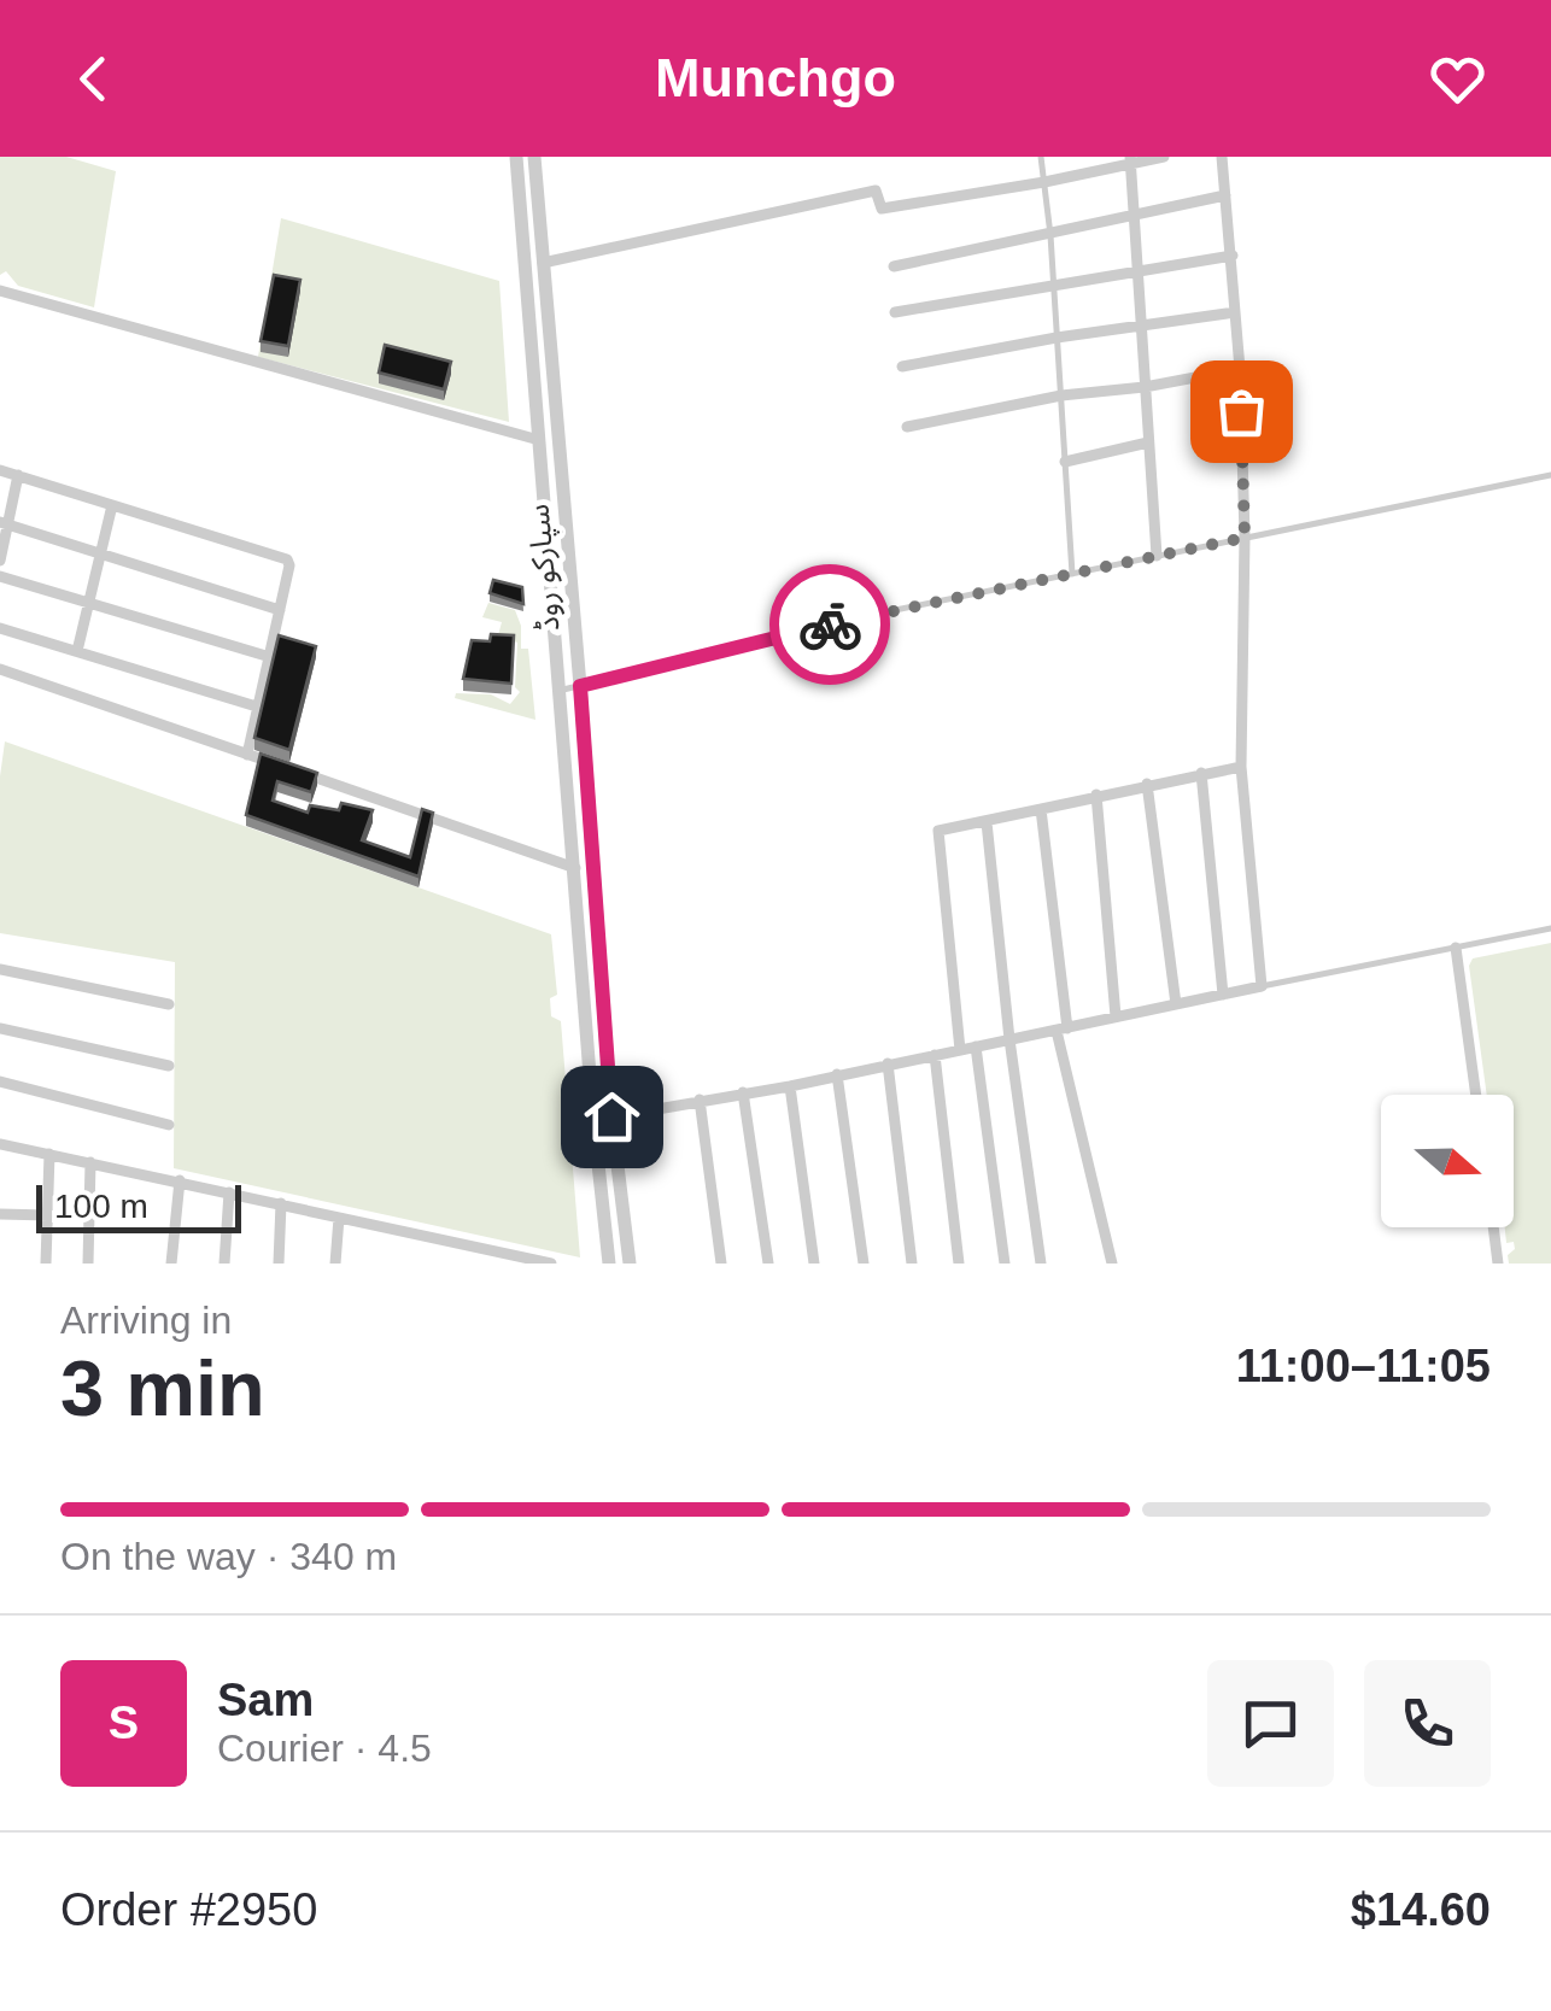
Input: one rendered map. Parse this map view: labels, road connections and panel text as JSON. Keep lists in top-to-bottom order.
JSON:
{
  "streets": {
    "street": ["سپارکو روڈ"]
  },
  "scale_bar": "100 m",
  "north": "right",
  "page": {
    "header": "Munchgo",
    "scale": "100 m",
    "heading": ["3 min", "Arriving in", "11:00–11:05"],
    "panel": [
      "Sam",
      "Courier · 4.5",
      "Order #2950",
      "$14.60"
    ],
    "bar": "On the way · 340 m",
    "round": "S"
  }
}
